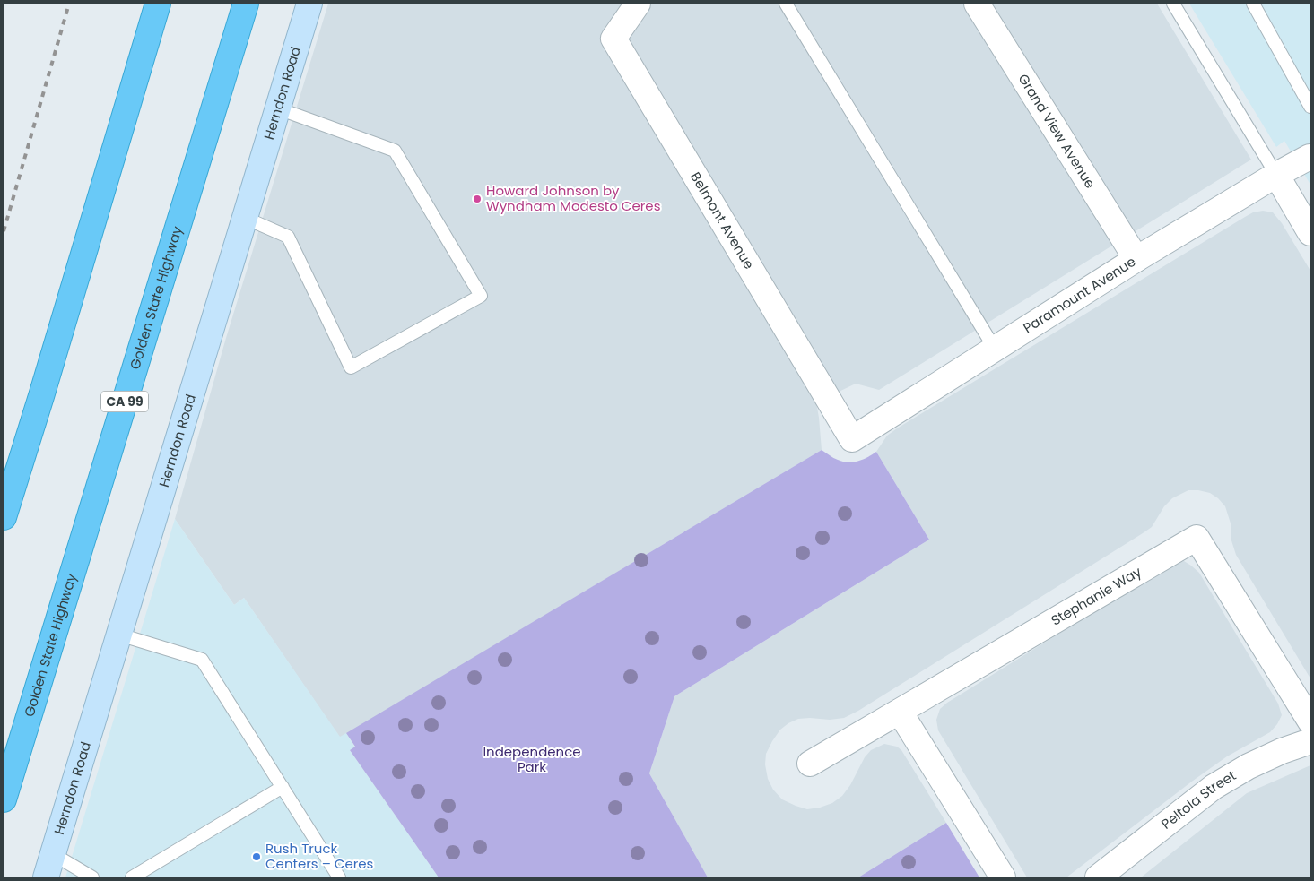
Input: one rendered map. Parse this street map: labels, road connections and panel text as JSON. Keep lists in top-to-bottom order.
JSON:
{
  "streets": {
    "highway": ["Golden State Highway", "CA 99"],
    "street": [
      "Herndon Road",
      "Grand View Avenue",
      "Belmont Avenue",
      "Paramount Avenue",
      "Stephanie Way",
      "Peltola Street"
    ]
  },
  "crossings": [
    ["Grand View Avenue", "Paramount Avenue"],
    ["Belmont Avenue", "Paramount Avenue"],
    ["Stephanie Way", "Peltola Street"]
  ],
  "parks": ["Independence Park"],
  "places": ["Howard Johnson by Wyndham Modesto Ceres", "Rush Truck Centers – Ceres"]
}
